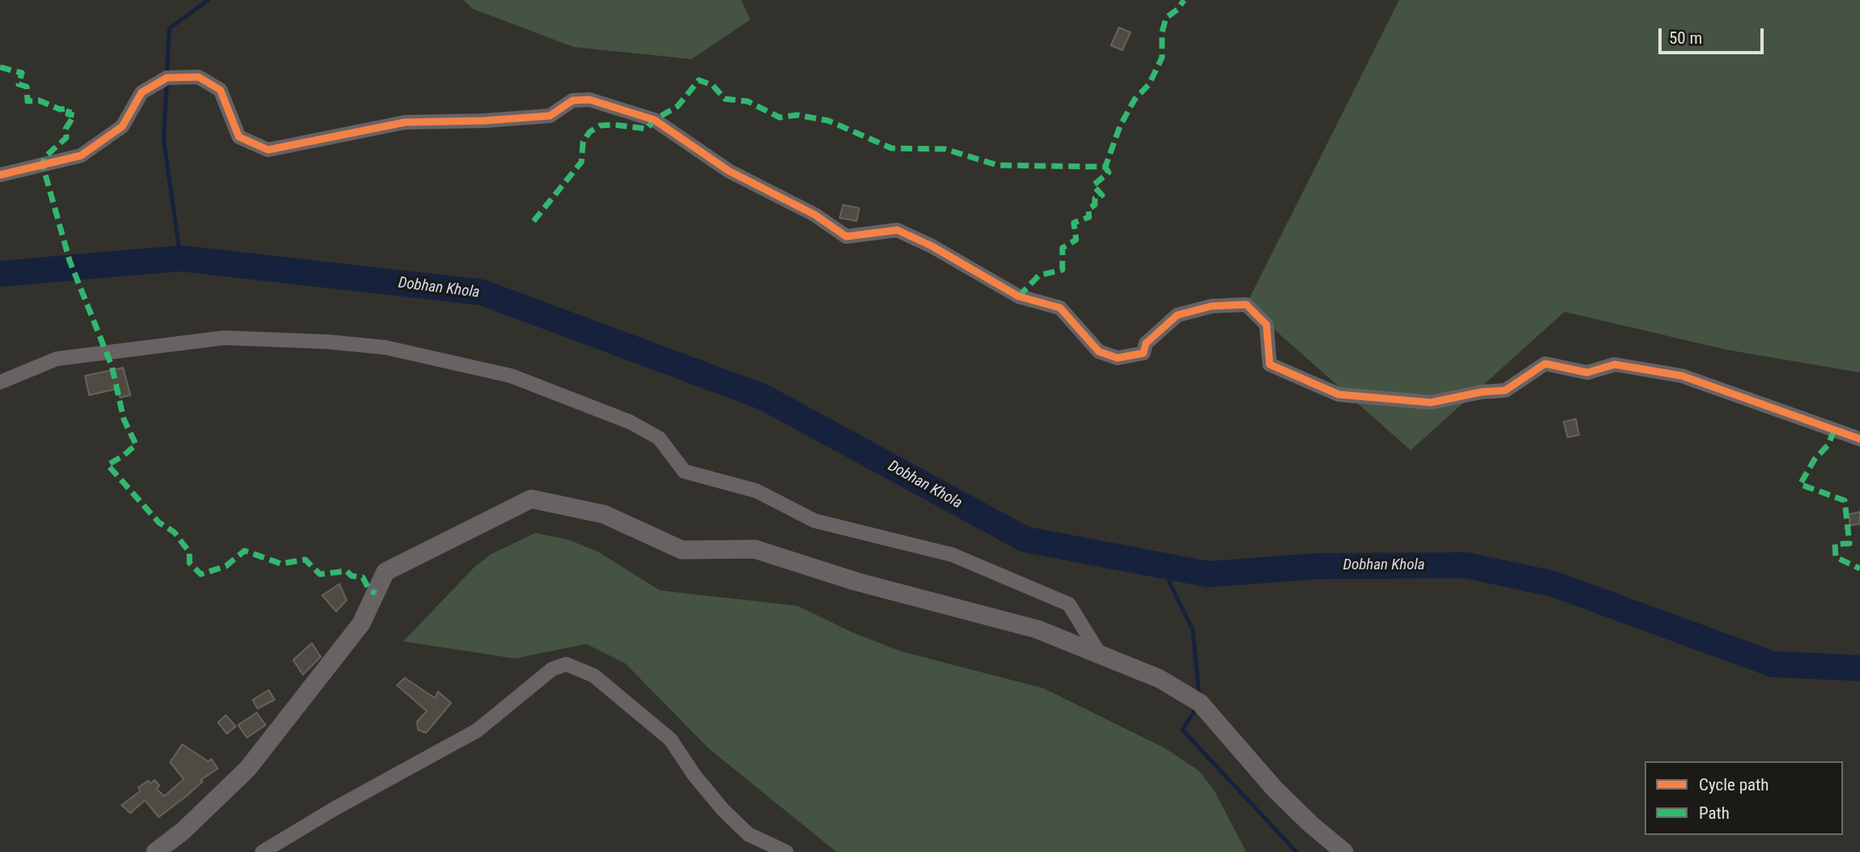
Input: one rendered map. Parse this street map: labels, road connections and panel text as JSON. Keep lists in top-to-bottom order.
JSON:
{
  "water": ["Dobhan Khola"],
  "legend": ["Cycle path", "Path"],
  "scale_bar": "50 m"
}
